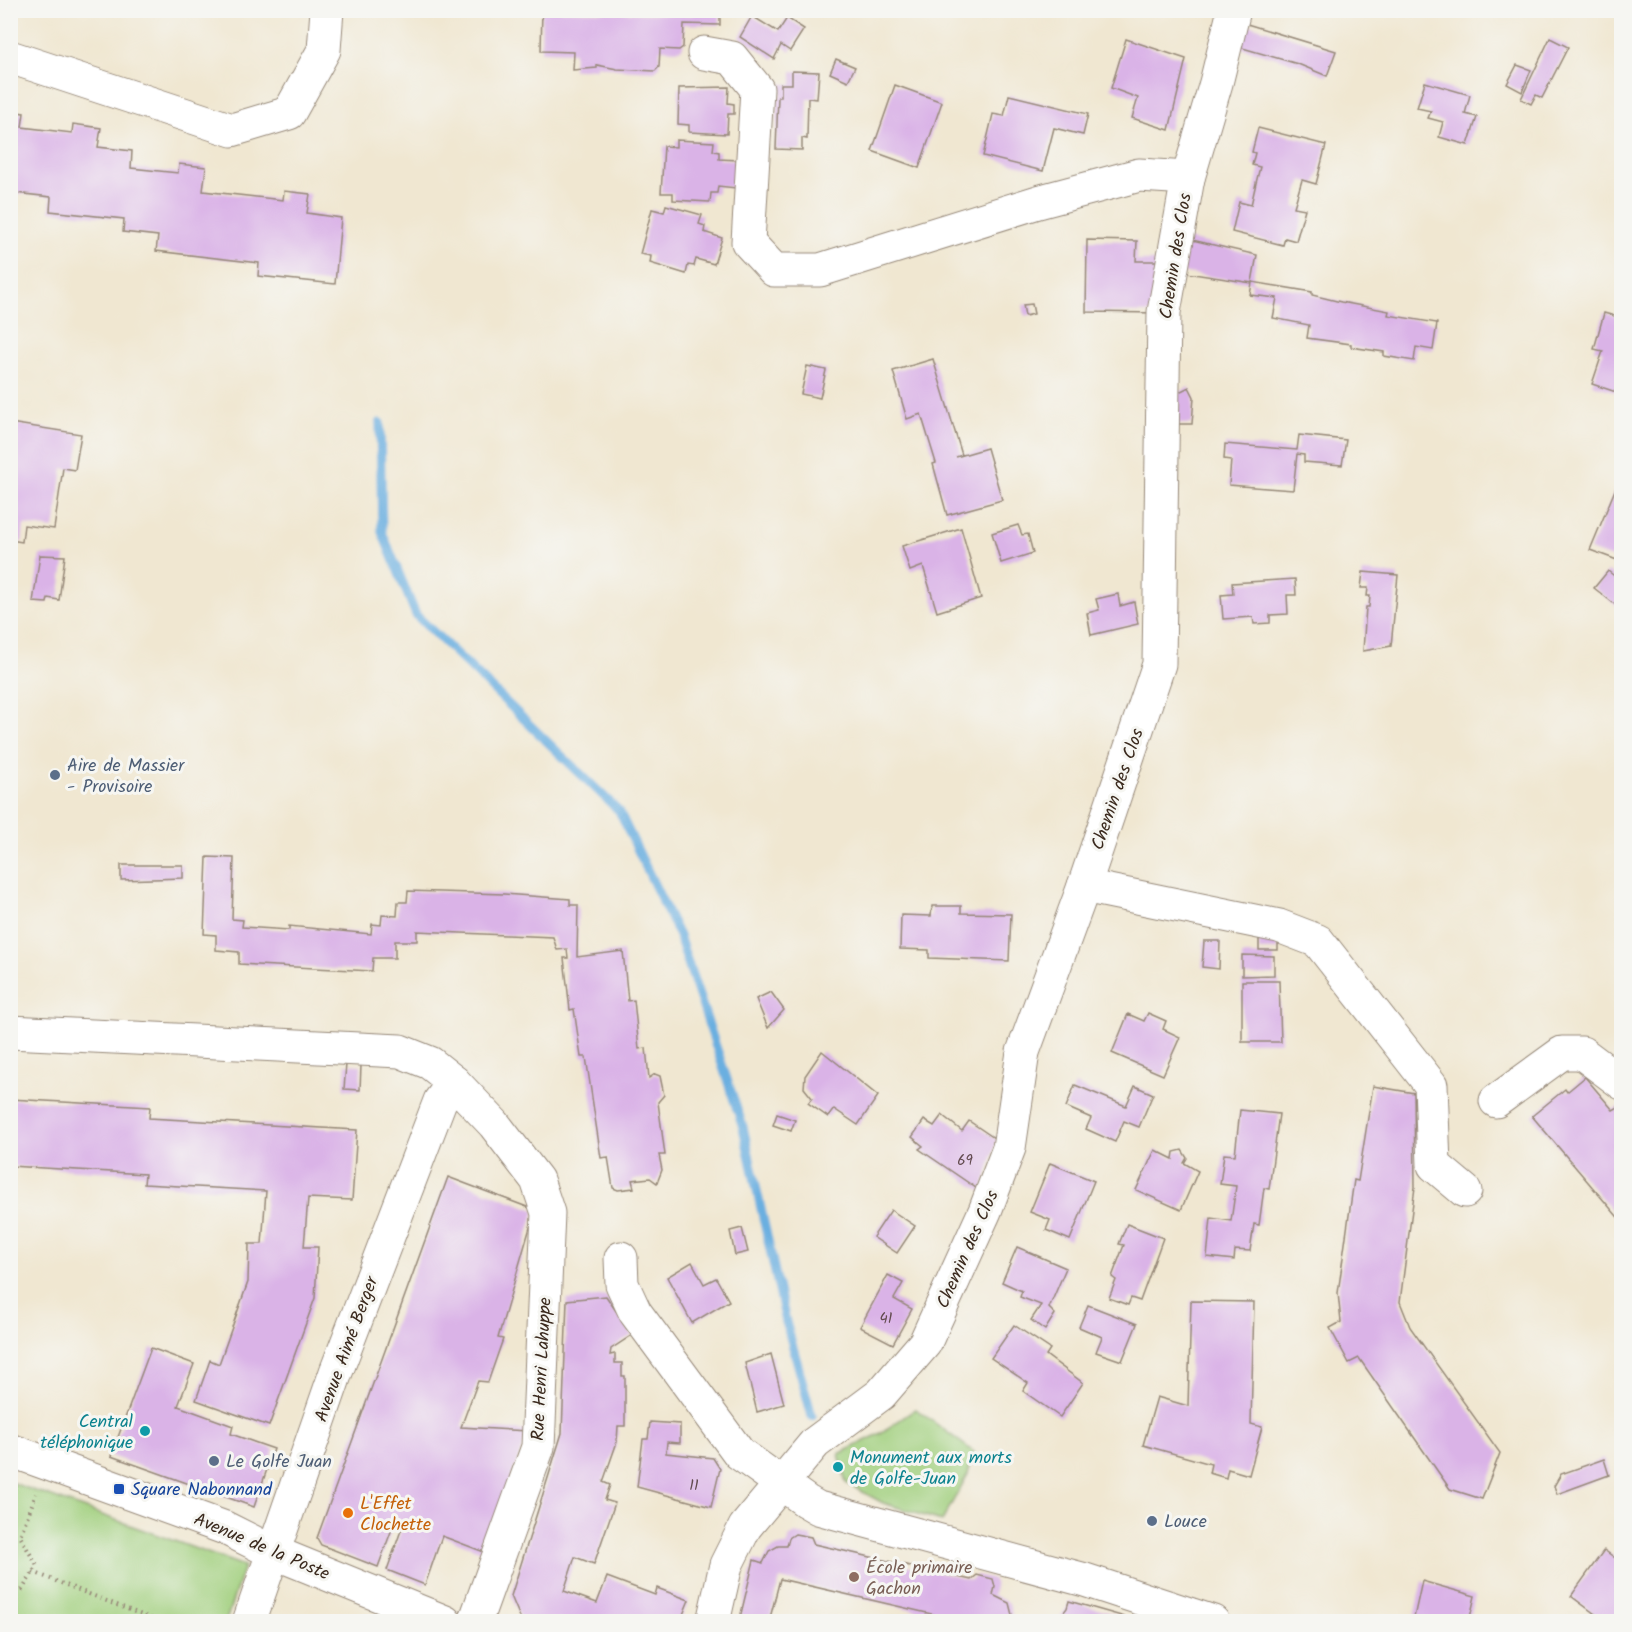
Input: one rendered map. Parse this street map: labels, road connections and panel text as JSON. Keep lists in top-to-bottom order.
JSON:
{
  "streets": {
    "street": [
      "Chemin des Clos",
      "Avenue Aimé Berger",
      "Rue Henri Lahuppe",
      "Avenue de la Poste"
    ]
  },
  "crossings": [
    ["Avenue Aimé Berger", "Rue Henri Lahuppe"],
    ["Avenue Aimé Berger", "Avenue de la Poste"]
  ],
  "places": {
    "other": [
      "Aire de Massier - Provisoire",
      "Central téléphonique",
      "Le Golfe Juan",
      "Monument aux morts de Golfe-Juan",
      "L'Effet Clochette",
      "Louce",
      "École primaire Gachon"
    ],
    "transit": ["Square Nabonnand"]
  },
  "house_numbers": ["69", "41", "11"]
}
